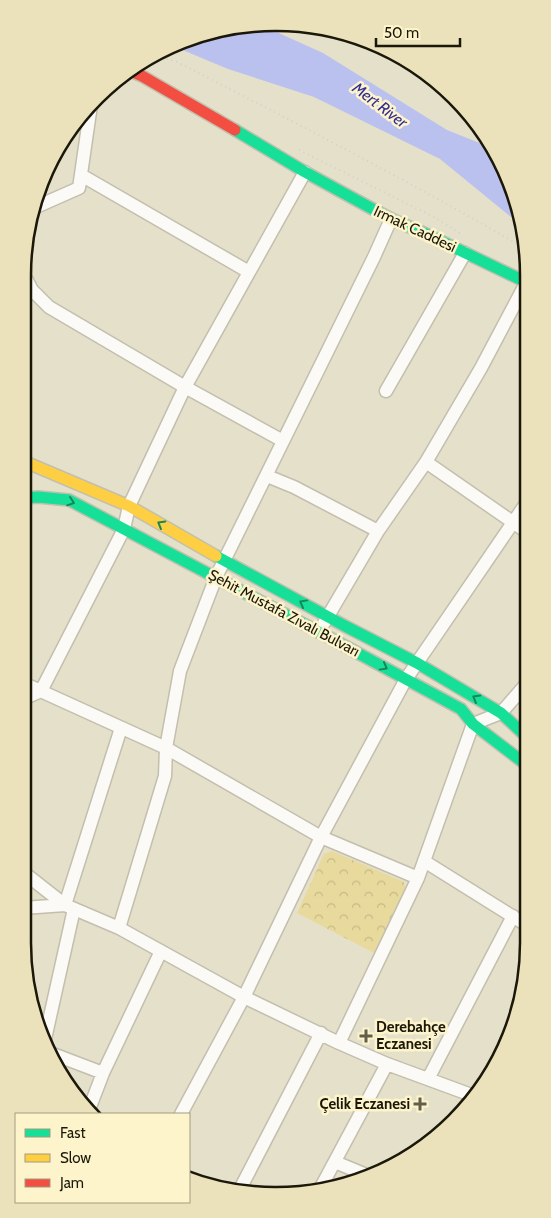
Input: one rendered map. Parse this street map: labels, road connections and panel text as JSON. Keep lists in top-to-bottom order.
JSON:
{
  "streets": {
    "main road": ["Irmak Caddesi", "Şehit Mustafa Zıvalı Bulvarı"]
  },
  "water": ["Mert River"],
  "places": {
    "health": ["Derebahçe Eczanesi", "Çelik Eczanesi"]
  },
  "legend": ["Fast", "Slow", "Jam"],
  "scale_bar": "50 m"
}
